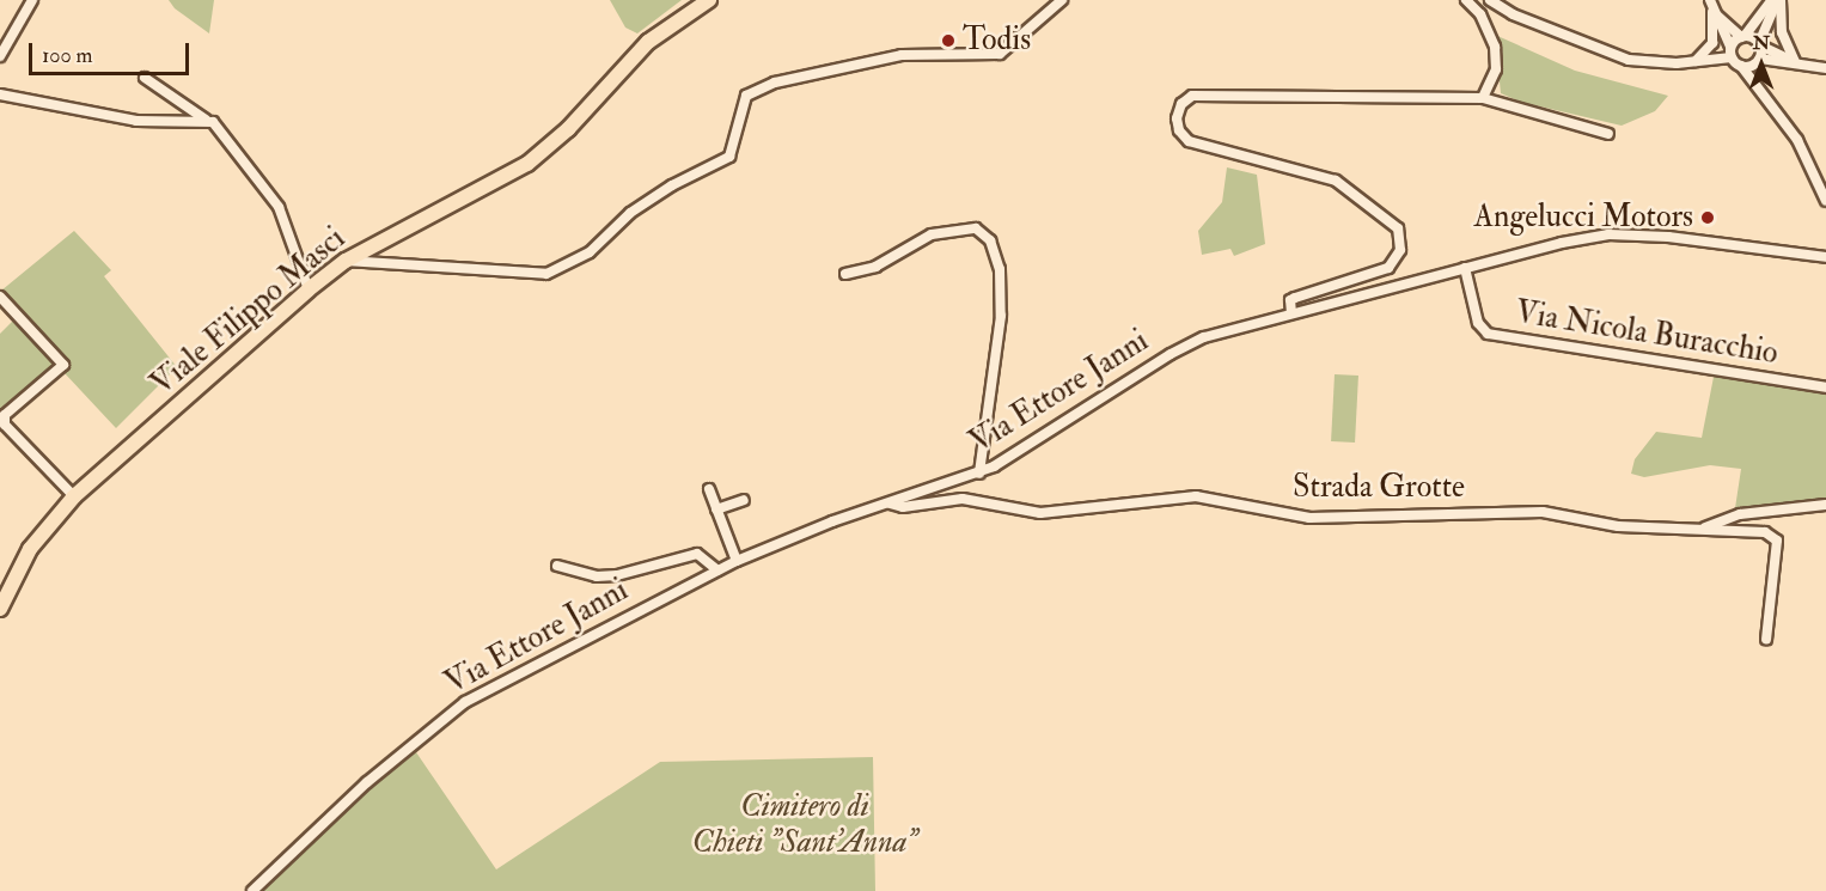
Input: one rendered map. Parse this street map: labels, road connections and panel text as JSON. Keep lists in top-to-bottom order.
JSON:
{
  "streets": {
    "main road": ["Viale Filippo Masci"],
    "street": ["Via Nicola Buracchio", "Via Ettore Janni", "Strada Grotte"]
  },
  "crossings": [
    ["Via Nicola Buracchio", "Via Ettore Janni"],
    ["Via Ettore Janni", "Strada Grotte"]
  ],
  "parks": ["Cimitero di Chieti \"Sant'Anna\""],
  "places": ["Todis", "Angelucci Motors"],
  "scale_bar": "100 m",
  "north": "top"
}
